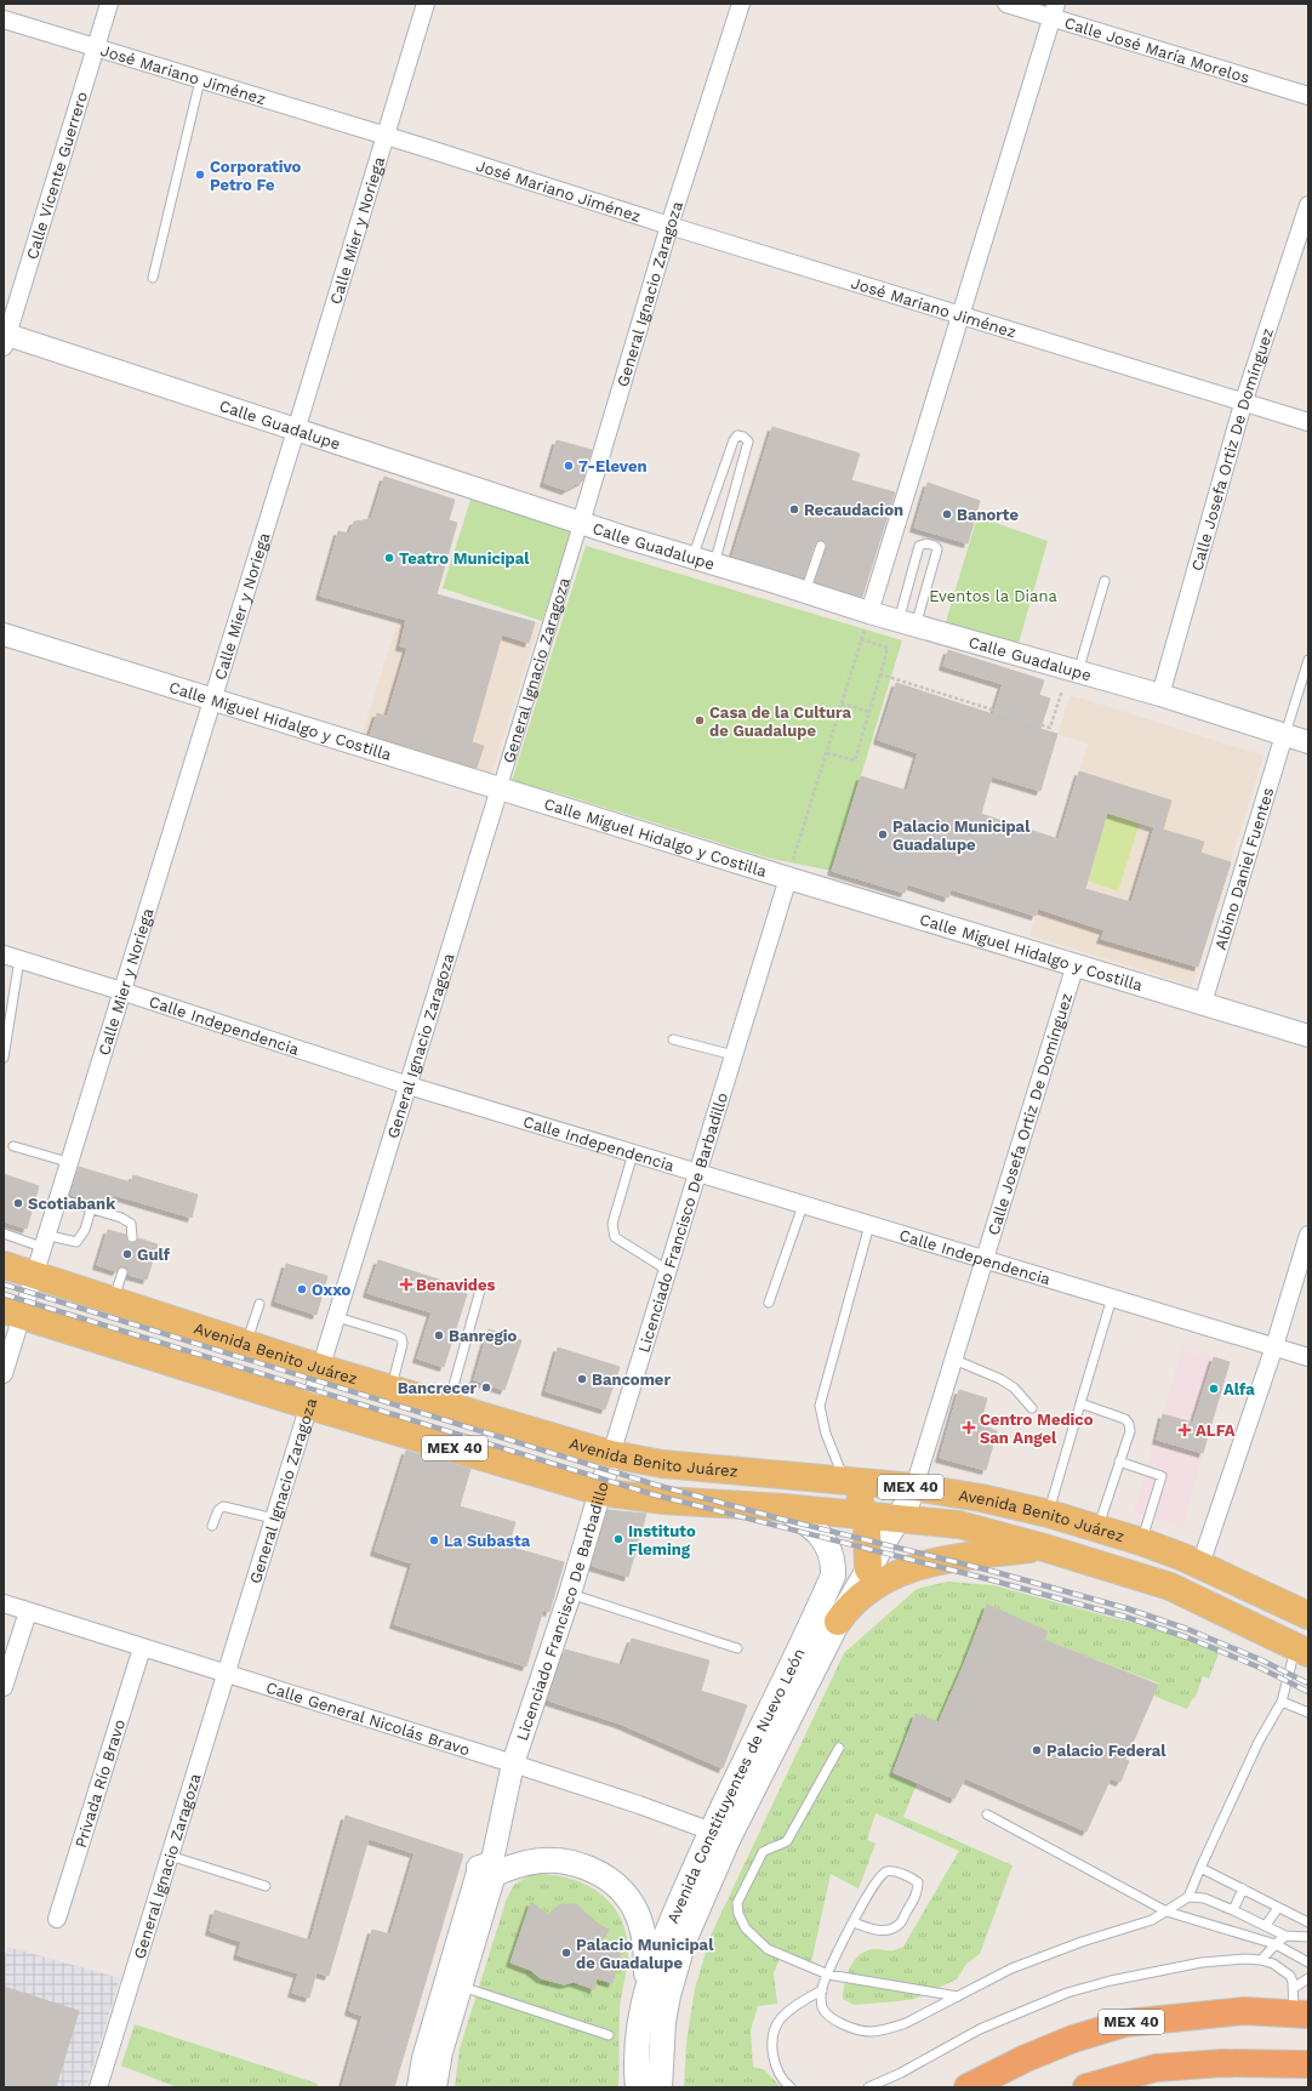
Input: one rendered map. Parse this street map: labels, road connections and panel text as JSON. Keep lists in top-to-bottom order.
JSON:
{
  "streets": {
    "highway": ["MEX 40"],
    "main road": ["Avenida Benito Juárez", "Avenida Constituyentes de Nuevo León"],
    "street": [
      "Calle José María Morelos",
      "José Mariano Jiménez",
      "Calle Vicente Guerrero",
      "Calle Mier y Noriega",
      "General Ignacio Zaragoza",
      "Calle Guadalupe",
      "Calle Josefa Ortiz De Domínguez",
      "Calle Miguel Hidalgo y Costilla",
      "Albino Daniel Fuentes",
      "Calle Independencia",
      "Licenciado Francisco De Barbadillo",
      "Calle General Nicolás Bravo",
      "Privada Río Bravo"
    ]
  },
  "crossings": [
    ["José Mariano Jiménez", "Calle Vicente Guerrero"],
    ["José Mariano Jiménez", "Calle Mier y Noriega"],
    ["José Mariano Jiménez", "General Ignacio Zaragoza"],
    ["José Mariano Jiménez", "Calle Josefa Ortiz De Domínguez"],
    ["Calle Vicente Guerrero", "Calle Guadalupe"],
    ["Calle Mier y Noriega", "Calle Guadalupe"],
    ["Calle Mier y Noriega", "Calle Miguel Hidalgo y Costilla"],
    ["Calle Mier y Noriega", "Calle Independencia"],
    ["Calle Mier y Noriega", "Avenida Benito Juárez"],
    ["General Ignacio Zaragoza", "Calle Guadalupe"],
    ["General Ignacio Zaragoza", "Calle Miguel Hidalgo y Costilla"],
    ["General Ignacio Zaragoza", "Calle Independencia"],
    ["General Ignacio Zaragoza", "Avenida Benito Juárez"],
    ["General Ignacio Zaragoza", "Calle General Nicolás Bravo"],
    ["Calle Guadalupe", "Calle Josefa Ortiz De Domínguez"],
    ["Calle Guadalupe", "Albino Daniel Fuentes"],
    ["Calle Josefa Ortiz De Domínguez", "Calle Miguel Hidalgo y Costilla"],
    ["Calle Josefa Ortiz De Domínguez", "Calle Independencia"],
    ["Calle Josefa Ortiz De Domínguez", "Avenida Benito Juárez"],
    ["Calle Josefa Ortiz De Domínguez", "Avenida Constituyentes de Nuevo León"],
    ["Calle Miguel Hidalgo y Costilla", "Albino Daniel Fuentes"],
    ["Calle Miguel Hidalgo y Costilla", "Licenciado Francisco De Barbadillo"],
    ["Calle Independencia", "Licenciado Francisco De Barbadillo"],
    ["Licenciado Francisco De Barbadillo", "Avenida Benito Juárez"],
    ["Licenciado Francisco De Barbadillo", "Calle General Nicolás Bravo"],
    ["Avenida Benito Juárez", "Avenida Constituyentes de Nuevo León"],
    ["Calle General Nicolás Bravo", "Privada Río Bravo"],
    ["Calle General Nicolás Bravo", "Avenida Constituyentes de Nuevo León"]
  ],
  "parks": ["Eventos la Diana"],
  "places": {
    "other": [
      "Corporativo Petro Fe",
      "7-Eleven",
      "Recaudacion",
      "Banorte",
      "Teatro Municipal",
      "Casa de la Cultura de Guadalupe",
      "Palacio Municipal Guadalupe",
      "Scotiabank",
      "Gulf",
      "Oxxo",
      "Banregio",
      "Bancomer",
      "Bancrecer",
      "Alfa",
      "Instituto Fleming",
      "La Subasta",
      "Palacio Federal",
      "Palacio Municipal de Guadalupe"
    ],
    "health": ["Benavides", "Centro Medico San Angel", "ALFA"]
  }
}
